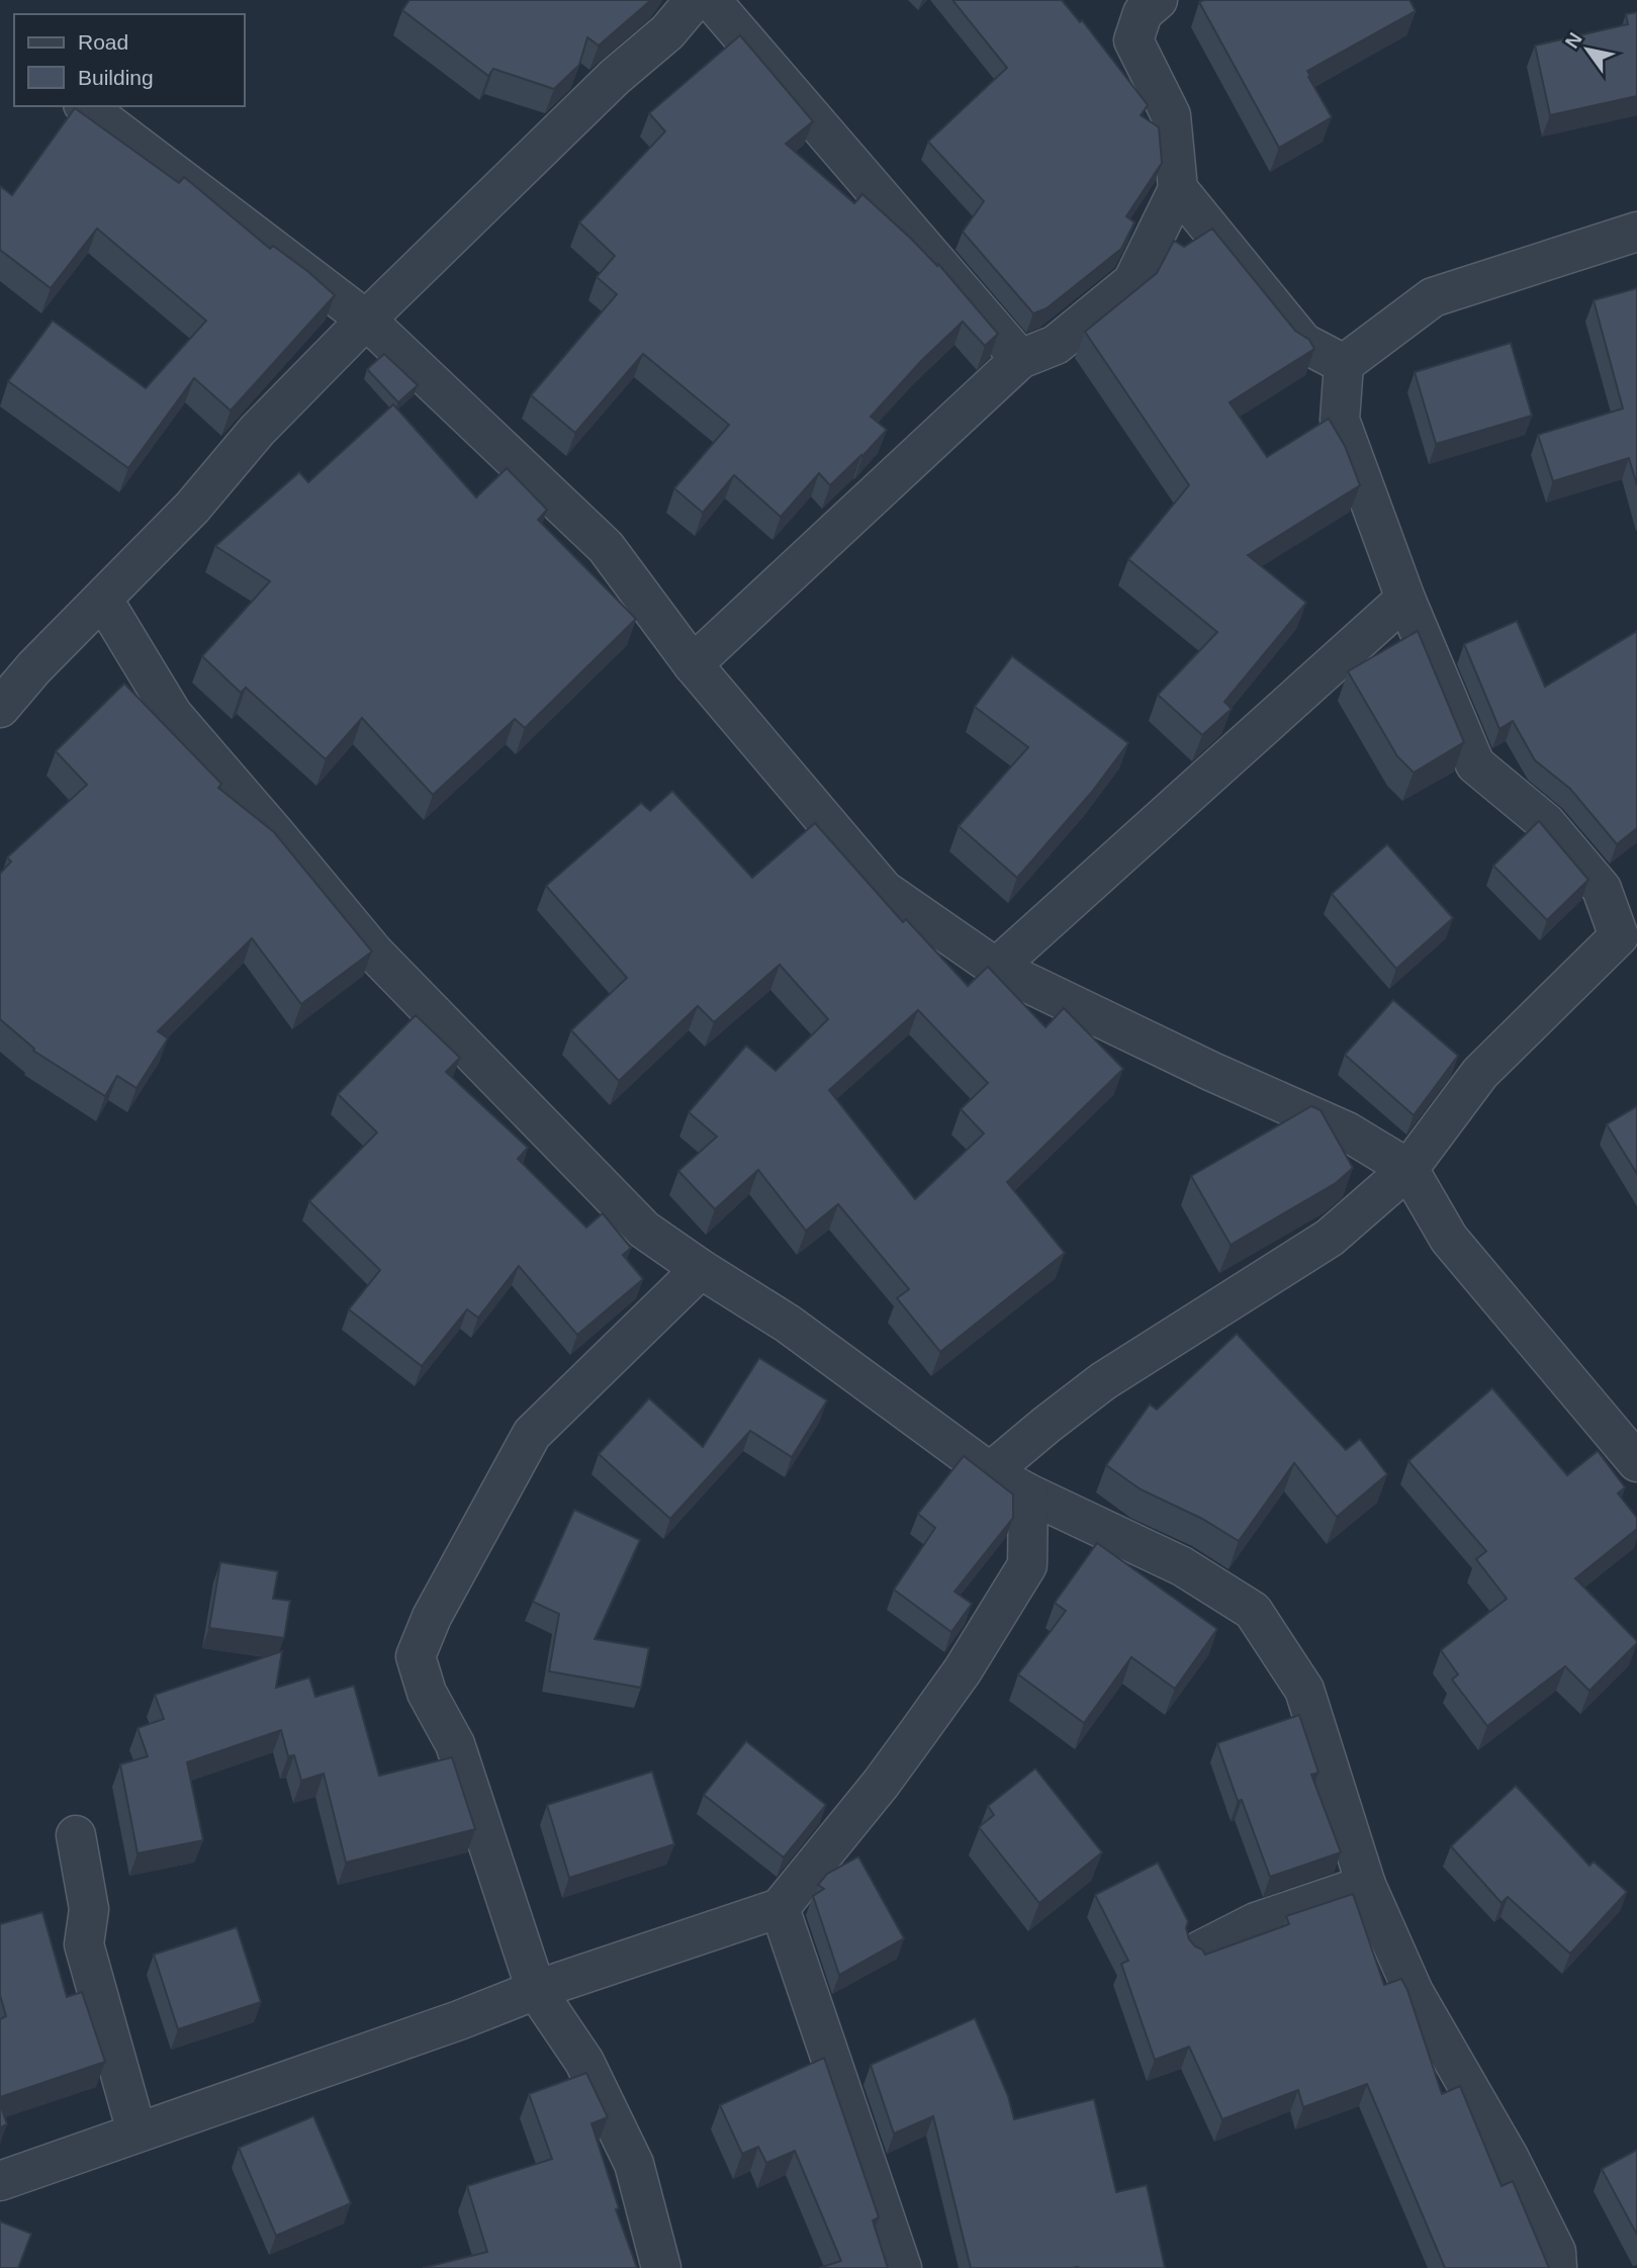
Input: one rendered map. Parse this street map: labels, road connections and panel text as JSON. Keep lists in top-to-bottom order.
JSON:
{
  "legend": ["Road", "Building"],
  "north": "top left"
}
